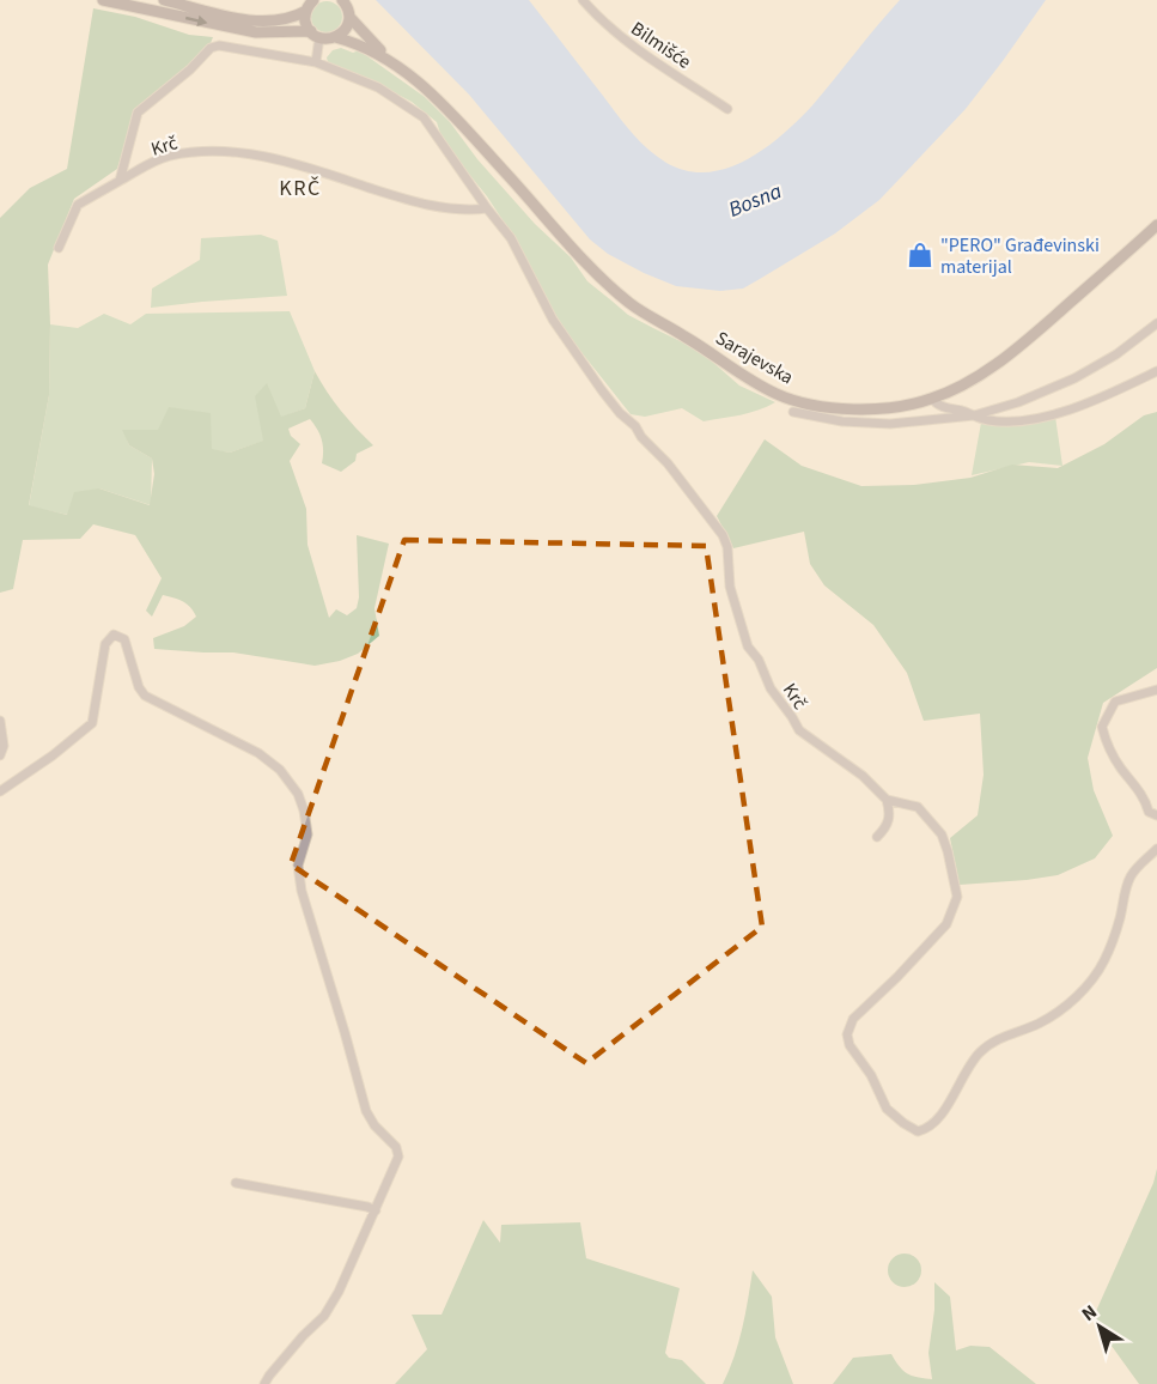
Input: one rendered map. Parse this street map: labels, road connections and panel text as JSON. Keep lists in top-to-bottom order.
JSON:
{
  "streets": {
    "main road": ["Sarajevska"],
    "street": ["Bilmišće", "Krč"]
  },
  "districts": ["KRČ"],
  "water": ["Bosna"],
  "places": {
    "shop": ["\"PERO\" Građevinski materijal"]
  },
  "north": "top left"
}
